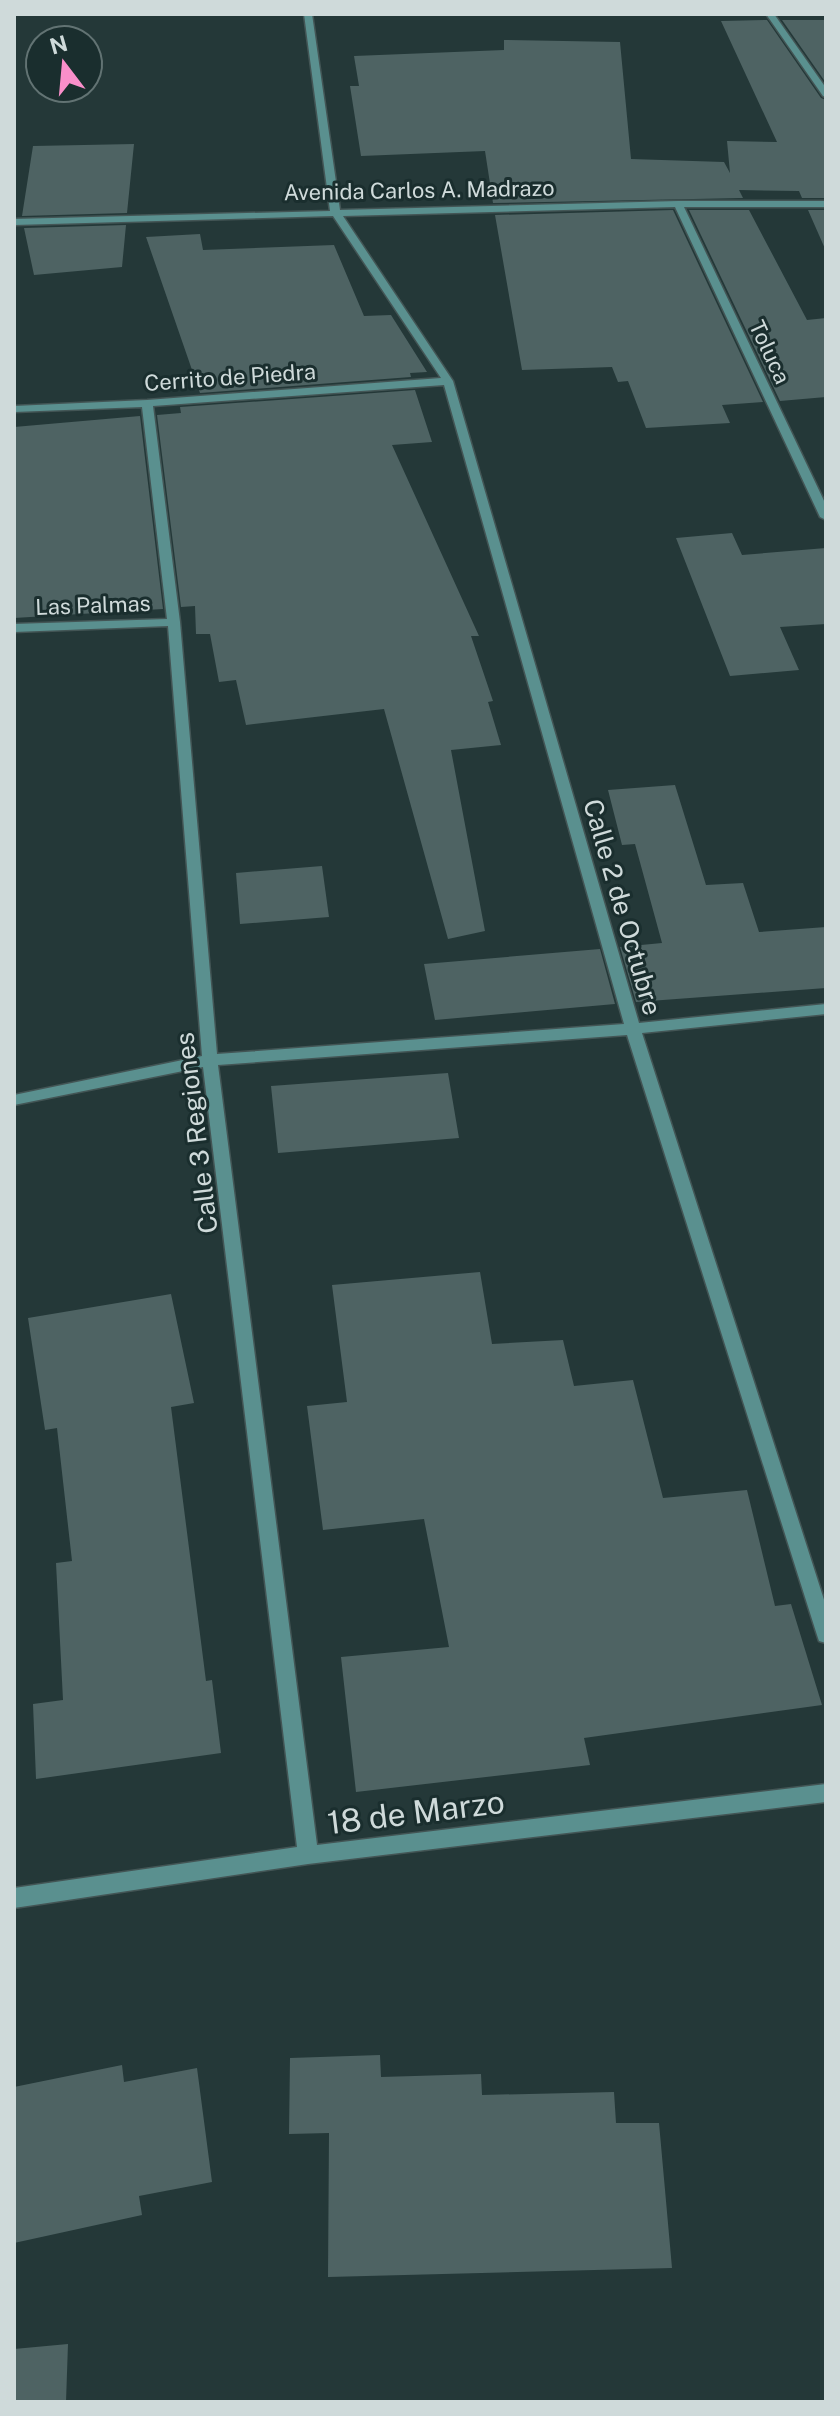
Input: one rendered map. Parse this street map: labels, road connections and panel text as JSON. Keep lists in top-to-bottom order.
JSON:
{
  "streets": {
    "street": [
      "Avenida Carlos A. Madrazo",
      "Toluca",
      "Cerrito de Piedra",
      "Las Palmas",
      "Calle 2 de Octubre",
      "Calle 3 Regiones",
      "18 de Marzo"
    ]
  },
  "crossings": [
    ["Avenida Carlos A. Madrazo", "Toluca"],
    ["Avenida Carlos A. Madrazo", "Calle 2 de Octubre"],
    ["Cerrito de Piedra", "Calle 2 de Octubre"],
    ["Cerrito de Piedra", "Calle 3 Regiones"],
    ["Las Palmas", "Calle 3 Regiones"],
    ["Calle 3 Regiones", "18 de Marzo"]
  ],
  "north": "top"
}
